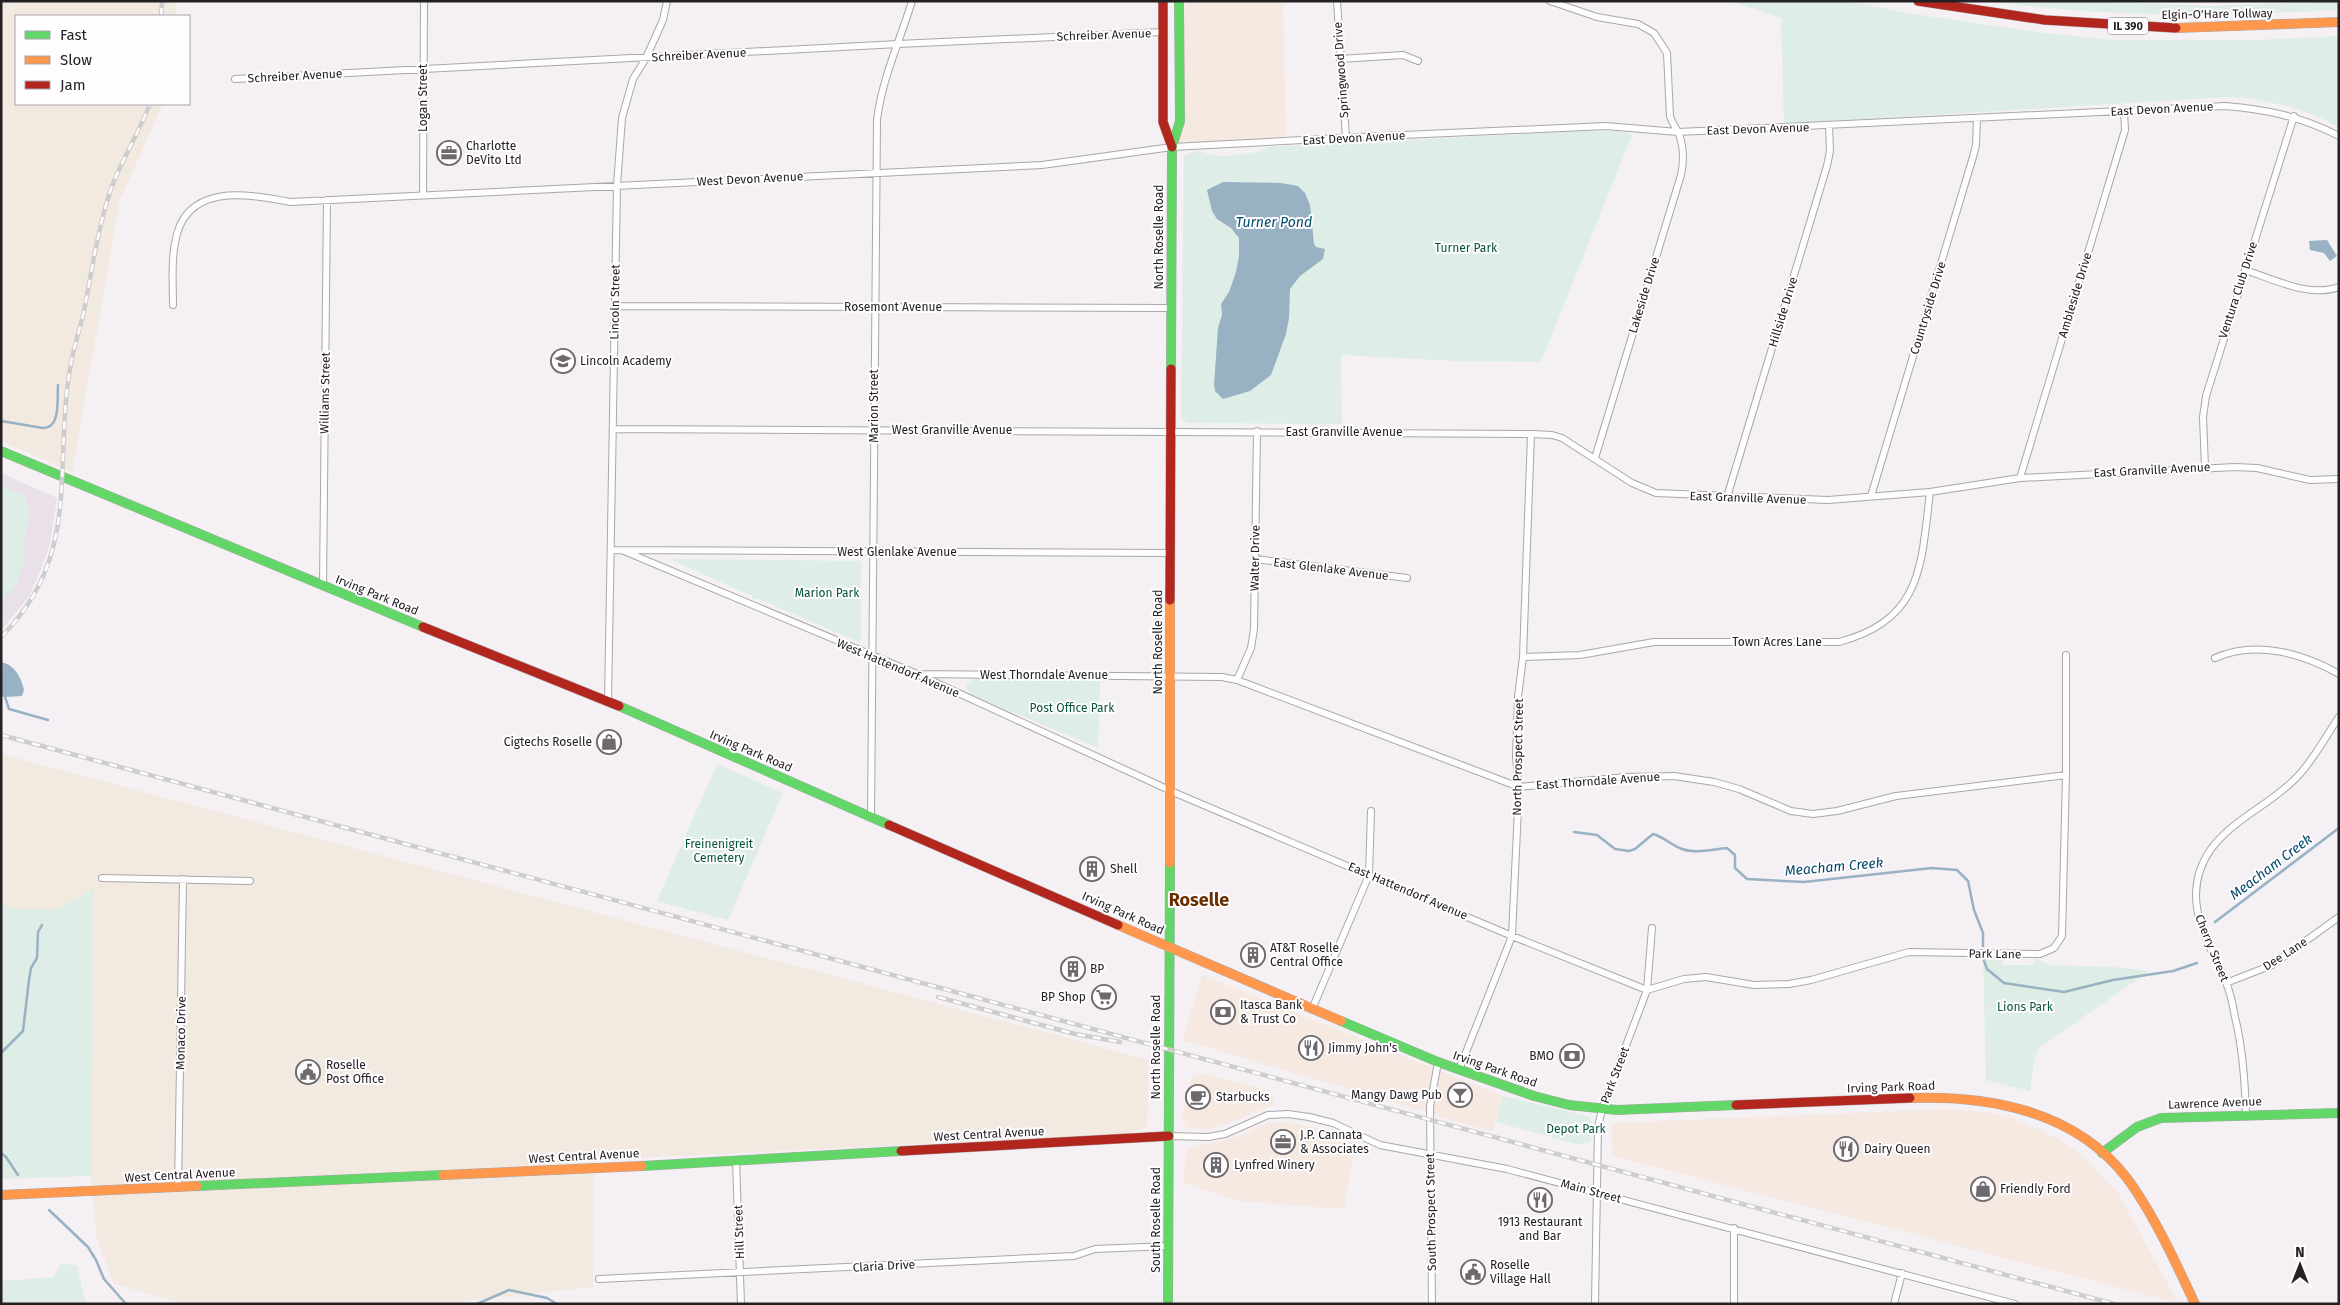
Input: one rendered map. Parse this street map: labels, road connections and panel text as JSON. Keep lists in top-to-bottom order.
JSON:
{
  "streets": {
    "main road": [
      "Elgin-O'Hare Tollway",
      "IL 390",
      "North Roselle Road",
      "Irving Park Road",
      "Lawrence Avenue",
      "West Central Avenue",
      "South Roselle Road"
    ],
    "street": [
      "Schreiber Avenue",
      "Springwood Drive",
      "Logan Street",
      "East Devon Avenue",
      "West Devon Avenue",
      "Ventura Club Drive",
      "Lakeside Drive",
      "Ambleside Drive",
      "Lincoln Street",
      "Rosemont Avenue",
      "Countryside Drive",
      "Hillside Drive",
      "Williams Street",
      "Marion Street",
      "West Granville Avenue",
      "East Granville Avenue",
      "West Glenlake Avenue",
      "Walter Drive",
      "East Glenlake Avenue",
      "Town Acres Lane",
      "West Hattendorf Avenue",
      "West Thorndale Avenue",
      "North Prospect Street",
      "East Thorndale Avenue",
      "East Hattendorf Avenue",
      "Cherry Street",
      "Park Lane",
      "Dee Lane",
      "Monaco Drive",
      "Park Street",
      "Main Street",
      "South Prospect Street",
      "Hill Street",
      "Claria Drive"
    ]
  },
  "crossings": [
    ["Schreiber Avenue", "Logan Street"],
    ["Schreiber Avenue", "North Roselle Road"],
    ["Schreiber Avenue", "Lincoln Street"],
    ["Schreiber Avenue", "Marion Street"],
    ["Springwood Drive", "East Devon Avenue"],
    ["Logan Street", "West Devon Avenue"],
    ["East Devon Avenue", "West Devon Avenue"],
    ["East Devon Avenue", "North Roselle Road"],
    ["East Devon Avenue", "Ventura Club Drive"],
    ["East Devon Avenue", "Lakeside Drive"],
    ["East Devon Avenue", "Ambleside Drive"],
    ["East Devon Avenue", "Countryside Drive"],
    ["East Devon Avenue", "Hillside Drive"],
    ["West Devon Avenue", "North Roselle Road"],
    ["West Devon Avenue", "Lincoln Street"],
    ["West Devon Avenue", "Williams Street"],
    ["West Devon Avenue", "Marion Street"],
    ["North Roselle Road", "Rosemont Avenue"],
    ["North Roselle Road", "West Granville Avenue"],
    ["North Roselle Road", "East Granville Avenue"],
    ["North Roselle Road", "West Glenlake Avenue"],
    ["North Roselle Road", "Irving Park Road"],
    ["North Roselle Road", "West Hattendorf Avenue"],
    ["North Roselle Road", "West Thorndale Avenue"],
    ["North Roselle Road", "East Thorndale Avenue"],
    ["North Roselle Road", "East Hattendorf Avenue"],
    ["North Roselle Road", "West Central Avenue"],
    ["North Roselle Road", "Main Street"],
    ["North Roselle Road", "South Roselle Road"],
    ["Ventura Club Drive", "East Granville Avenue"],
    ["Lakeside Drive", "East Granville Avenue"],
    ["Ambleside Drive", "East Granville Avenue"],
    ["Lincoln Street", "Rosemont Avenue"],
    ["Lincoln Street", "West Granville Avenue"],
    ["Lincoln Street", "West Glenlake Avenue"],
    ["Lincoln Street", "Irving Park Road"],
    ["Rosemont Avenue", "Marion Street"],
    ["Countryside Drive", "East Granville Avenue"],
    ["Hillside Drive", "East Granville Avenue"],
    ["Williams Street", "Irving Park Road"],
    ["Marion Street", "West Granville Avenue"],
    ["Marion Street", "West Glenlake Avenue"],
    ["Marion Street", "Irving Park Road"],
    ["Marion Street", "West Hattendorf Avenue"],
    ["West Granville Avenue", "East Granville Avenue"],
    ["East Granville Avenue", "Walter Drive"],
    ["East Granville Avenue", "Town Acres Lane"],
    ["East Granville Avenue", "North Prospect Street"],
    ["West Glenlake Avenue", "West Hattendorf Avenue"],
    ["Walter Drive", "East Glenlake Avenue"],
    ["Walter Drive", "East Thorndale Avenue"],
    ["Irving Park Road", "North Prospect Street"],
    ["Irving Park Road", "Park Street"],
    ["Irving Park Road", "Lawrence Avenue"],
    ["Irving Park Road", "South Prospect Street"],
    ["Town Acres Lane", "North Prospect Street"],
    ["West Hattendorf Avenue", "West Thorndale Avenue"],
    ["West Hattendorf Avenue", "East Hattendorf Avenue"],
    ["West Thorndale Avenue", "East Thorndale Avenue"],
    ["North Prospect Street", "East Thorndale Avenue"],
    ["North Prospect Street", "East Hattendorf Avenue"],
    ["East Thorndale Avenue", "Park Lane"],
    ["East Hattendorf Avenue", "Park Lane"],
    ["East Hattendorf Avenue", "Park Street"],
    ["Cherry Street", "Dee Lane"],
    ["Cherry Street", "Lawrence Avenue"],
    ["Park Lane", "Park Street"],
    ["Monaco Drive", "West Central Avenue"],
    ["Park Street", "Main Street"],
    ["West Central Avenue", "Main Street"],
    ["West Central Avenue", "South Roselle Road"],
    ["West Central Avenue", "Hill Street"],
    ["Main Street", "South Prospect Street"],
    ["Main Street", "South Roselle Road"],
    ["South Roselle Road", "Claria Drive"],
    ["Hill Street", "Claria Drive"]
  ],
  "districts": ["Roselle"],
  "water": ["Turner Pond", "Meacham Creek"],
  "parks": [
    "Turner Park",
    "Marion Park",
    "Post Office Park",
    "Freinenigreit Cemetery",
    "Lions Park",
    "Depot Park"
  ],
  "places": {
    "office": ["Charlotte DeVito Ltd", "J.P. Cannata & Associates"],
    "school or university": ["Lincoln Academy"],
    "shop": ["Cigtechs Roselle", "Friendly Ford"],
    "building": [
      "Shell",
      "AT&T Roselle Central Office",
      "BP",
      "Lynfred Winery"
    ],
    "supermarket": ["BP Shop"],
    "bank": ["Itasca Bank & Trust Co", "BMO"],
    "restaurant": ["Jimmy John's", "Dairy Queen", "1913 Restaurant and Bar"],
    "public building": ["Roselle Post Office", "Roselle Village Hall"],
    "bar": ["Mangy Dawg Pub"],
    "cafe": ["Starbucks"]
  },
  "legend": ["Fast", "Slow", "Jam"],
  "north": "top"
}
